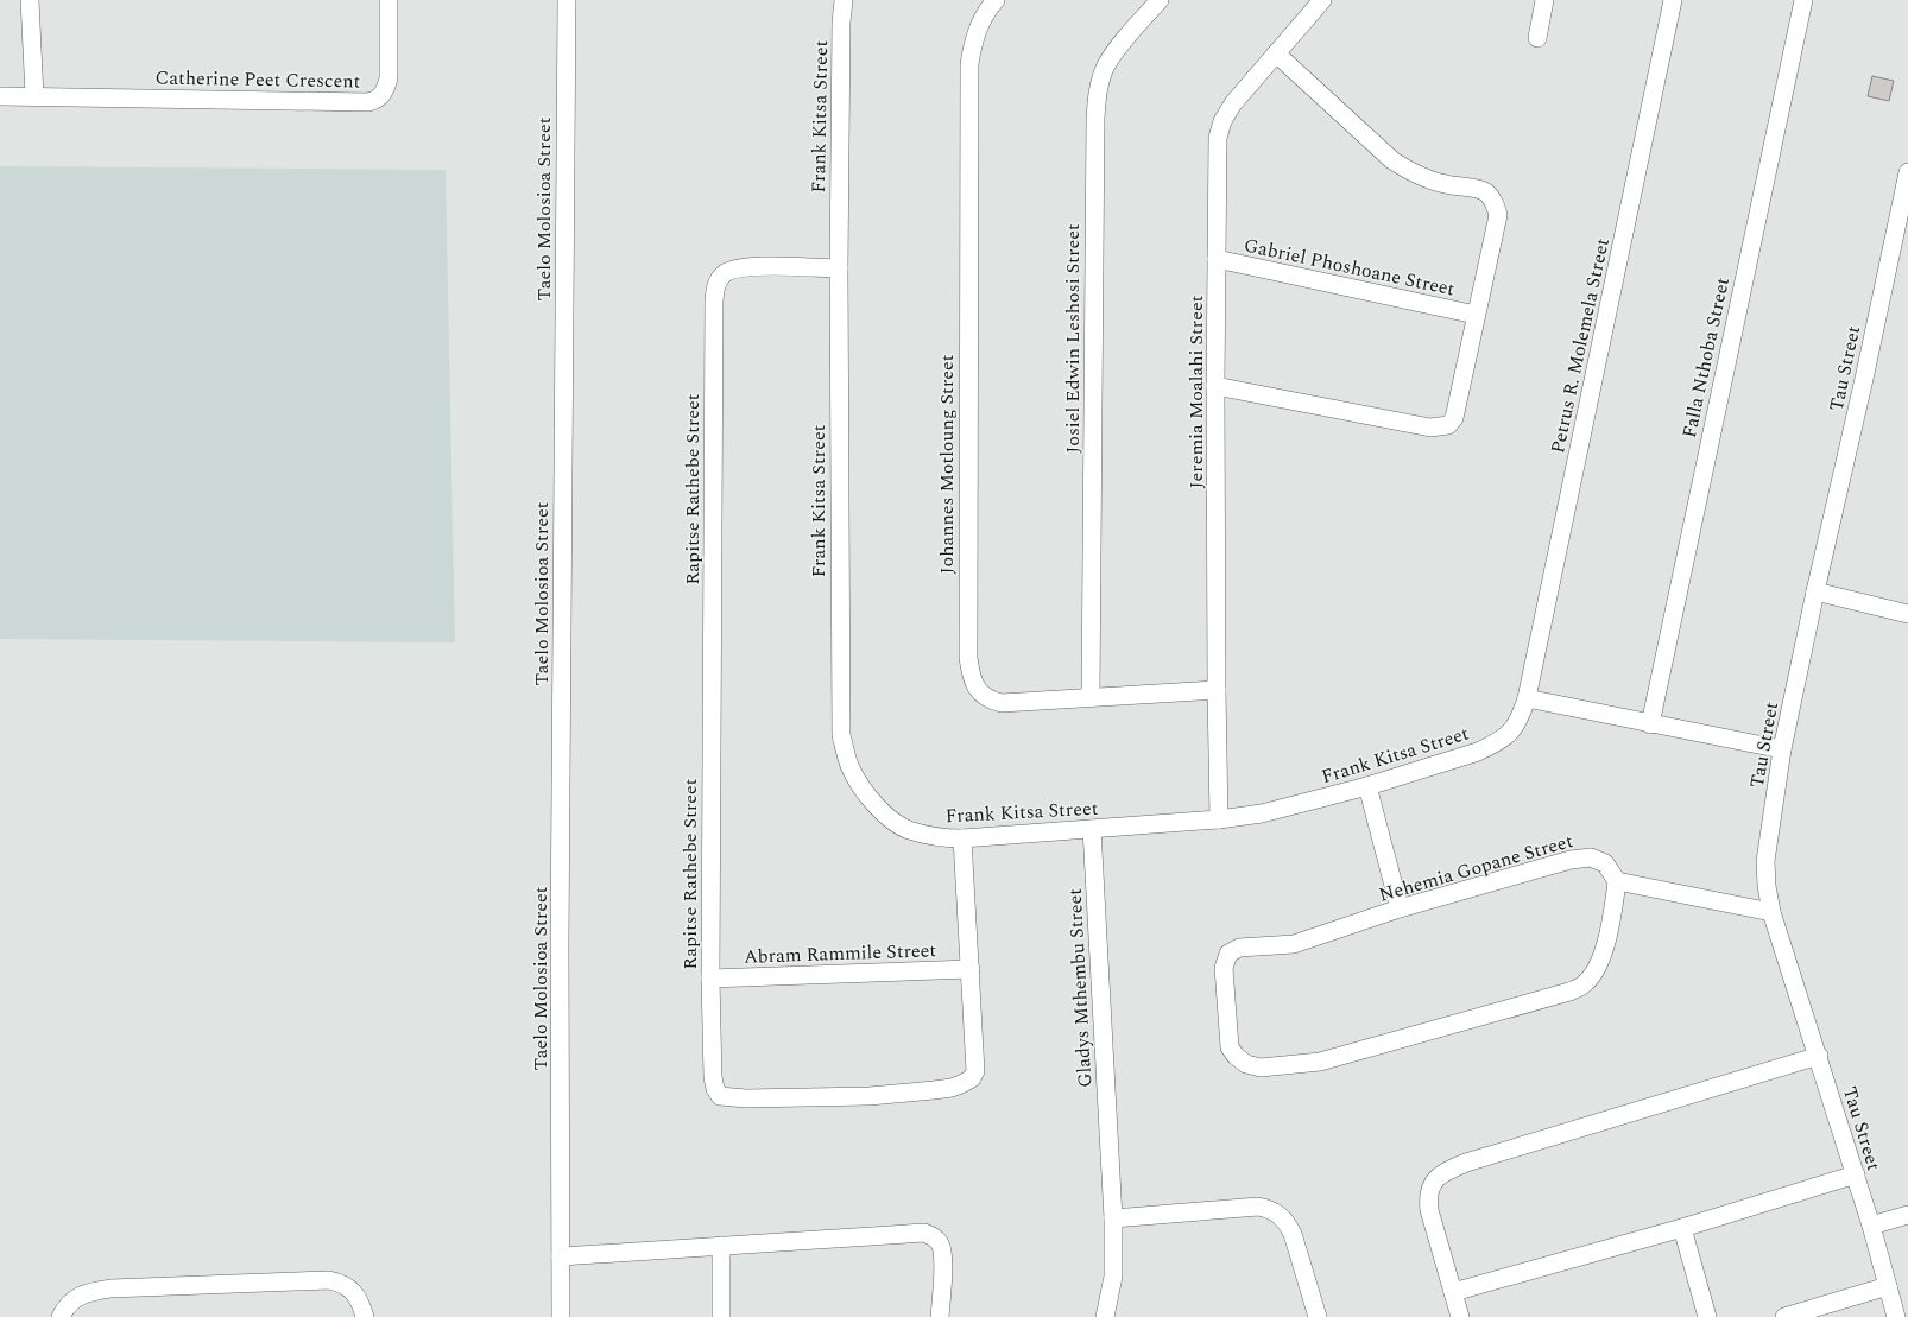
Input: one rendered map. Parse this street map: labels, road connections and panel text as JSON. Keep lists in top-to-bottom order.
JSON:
{
  "streets": {
    "street": [
      "Catherine Peet Crescent",
      "Frank Kitsa Street",
      "Taelo Molosioa Street",
      "Gabriel Phoshoane Street",
      "Josiel Edwin Leshosi Street",
      "Petrus R. Molemela Street",
      "Falla Nthoba Street",
      "Tau Street",
      "Jeremia Moalahi Street",
      "Johannes Motloung Street",
      "Rapitse Rathebe Street",
      "Nehemia Gopane Street",
      "Abram Rammile Street",
      "Gladys Mthembu Street"
    ]
  },
  "crossings": [
    ["Frank Kitsa Street", "Petrus R. Molemela Street"],
    ["Frank Kitsa Street", "Jeremia Moalahi Street"],
    ["Frank Kitsa Street", "Rapitse Rathebe Street"],
    ["Frank Kitsa Street", "Gladys Mthembu Street"],
    ["Gabriel Phoshoane Street", "Jeremia Moalahi Street"],
    ["Josiel Edwin Leshosi Street", "Johannes Motloung Street"],
    ["Jeremia Moalahi Street", "Johannes Motloung Street"],
    ["Rapitse Rathebe Street", "Abram Rammile Street"]
  ]
}
